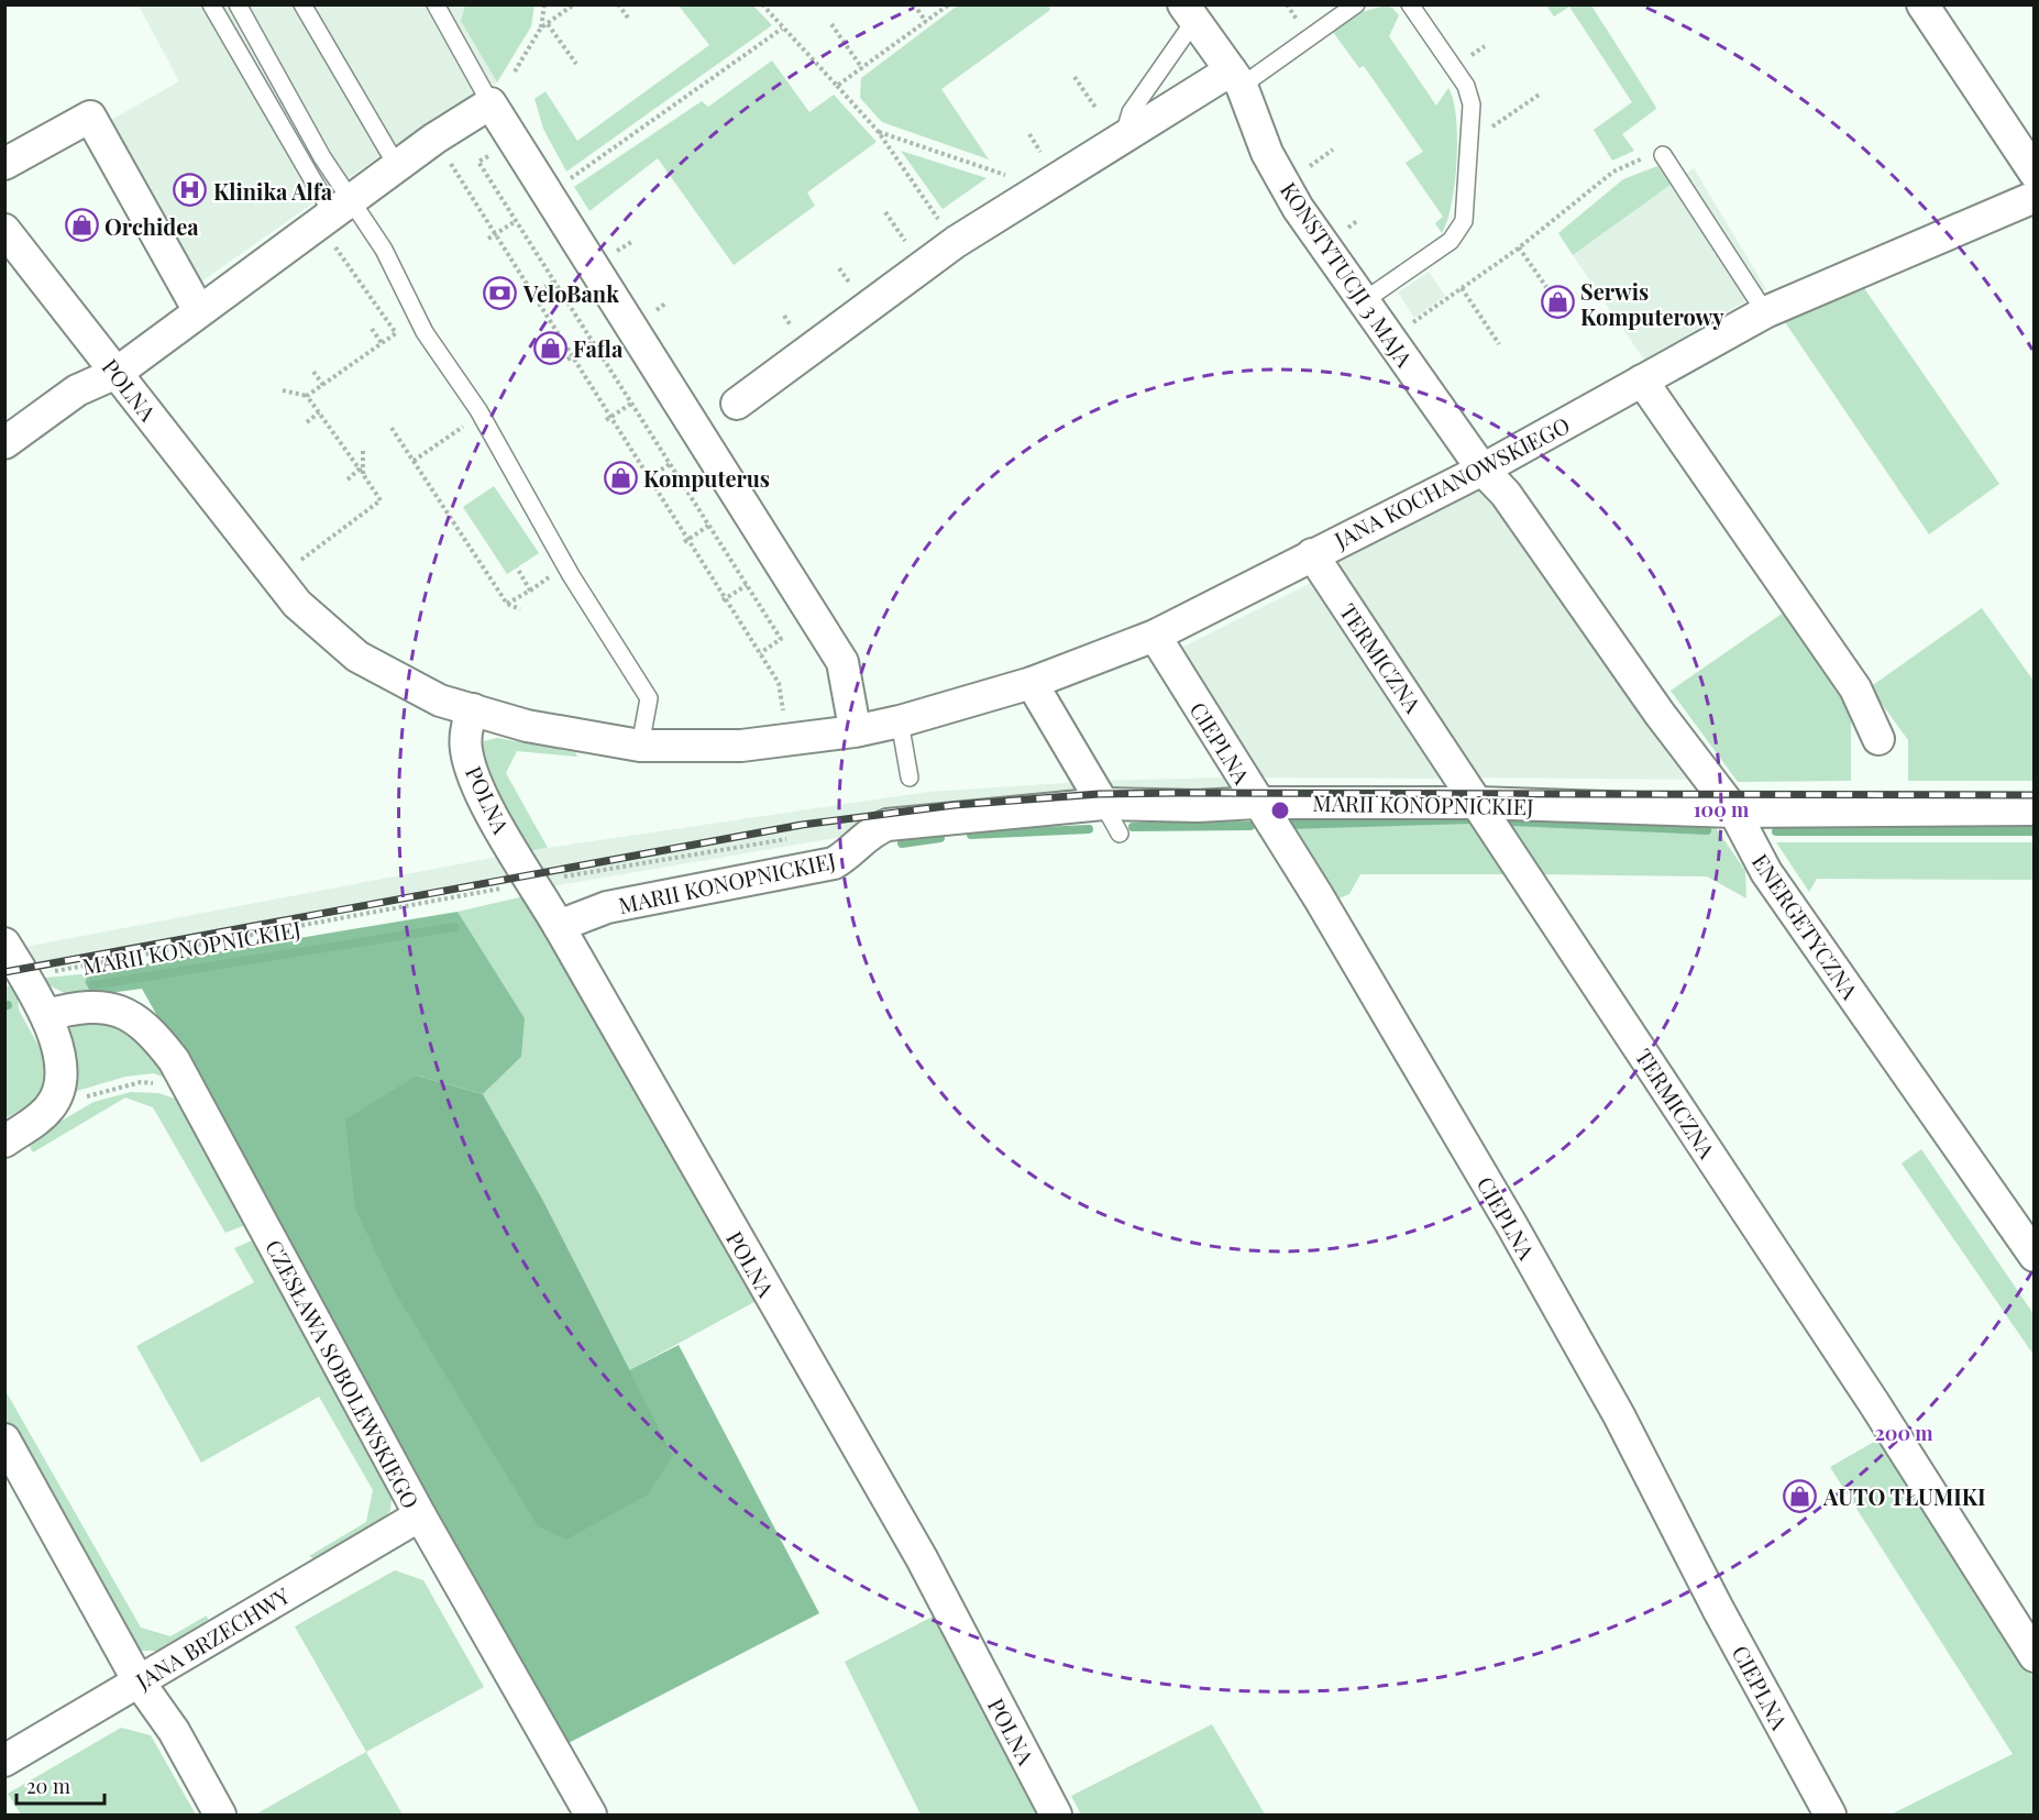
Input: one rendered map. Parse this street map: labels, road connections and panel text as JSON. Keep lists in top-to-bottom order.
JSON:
{
  "streets": {
    "street": [
      "KONSTYTUCJI 3 MAJA",
      "POLNA",
      "JANA KOCHANOWSKIEGO",
      "TERMICZNA",
      "CIEPLNA",
      "MARII KONOPNICKIEJ",
      "ENERGETYCZNA",
      "CZESŁAWA SOBOLEWSKIEGO",
      "JANA BRZECHWY"
    ]
  },
  "crossings": [
    ["KONSTYTUCJI 3 MAJA", "JANA KOCHANOWSKIEGO"],
    ["KONSTYTUCJI 3 MAJA", "ENERGETYCZNA"],
    ["POLNA", "JANA KOCHANOWSKIEGO"],
    ["POLNA", "MARII KONOPNICKIEJ"],
    ["JANA KOCHANOWSKIEGO", "TERMICZNA"],
    ["JANA KOCHANOWSKIEGO", "CIEPLNA"],
    ["JANA KOCHANOWSKIEGO", "ENERGETYCZNA"],
    ["TERMICZNA", "MARII KONOPNICKIEJ"],
    ["CIEPLNA", "MARII KONOPNICKIEJ"],
    ["MARII KONOPNICKIEJ", "ENERGETYCZNA"],
    ["CZESŁAWA SOBOLEWSKIEGO", "JANA BRZECHWY"]
  ],
  "places": {
    "hospital": ["Klinika Alfa"],
    "shop": [
      "Orchidea",
      "Serwis Komputerowy",
      "Fafla",
      "Komputerus",
      "AUTO TŁUMIKI"
    ],
    "bank": ["VeloBank"]
  },
  "scale_bar": "20 m",
  "rings": ["100 m", "200 m"]
}
